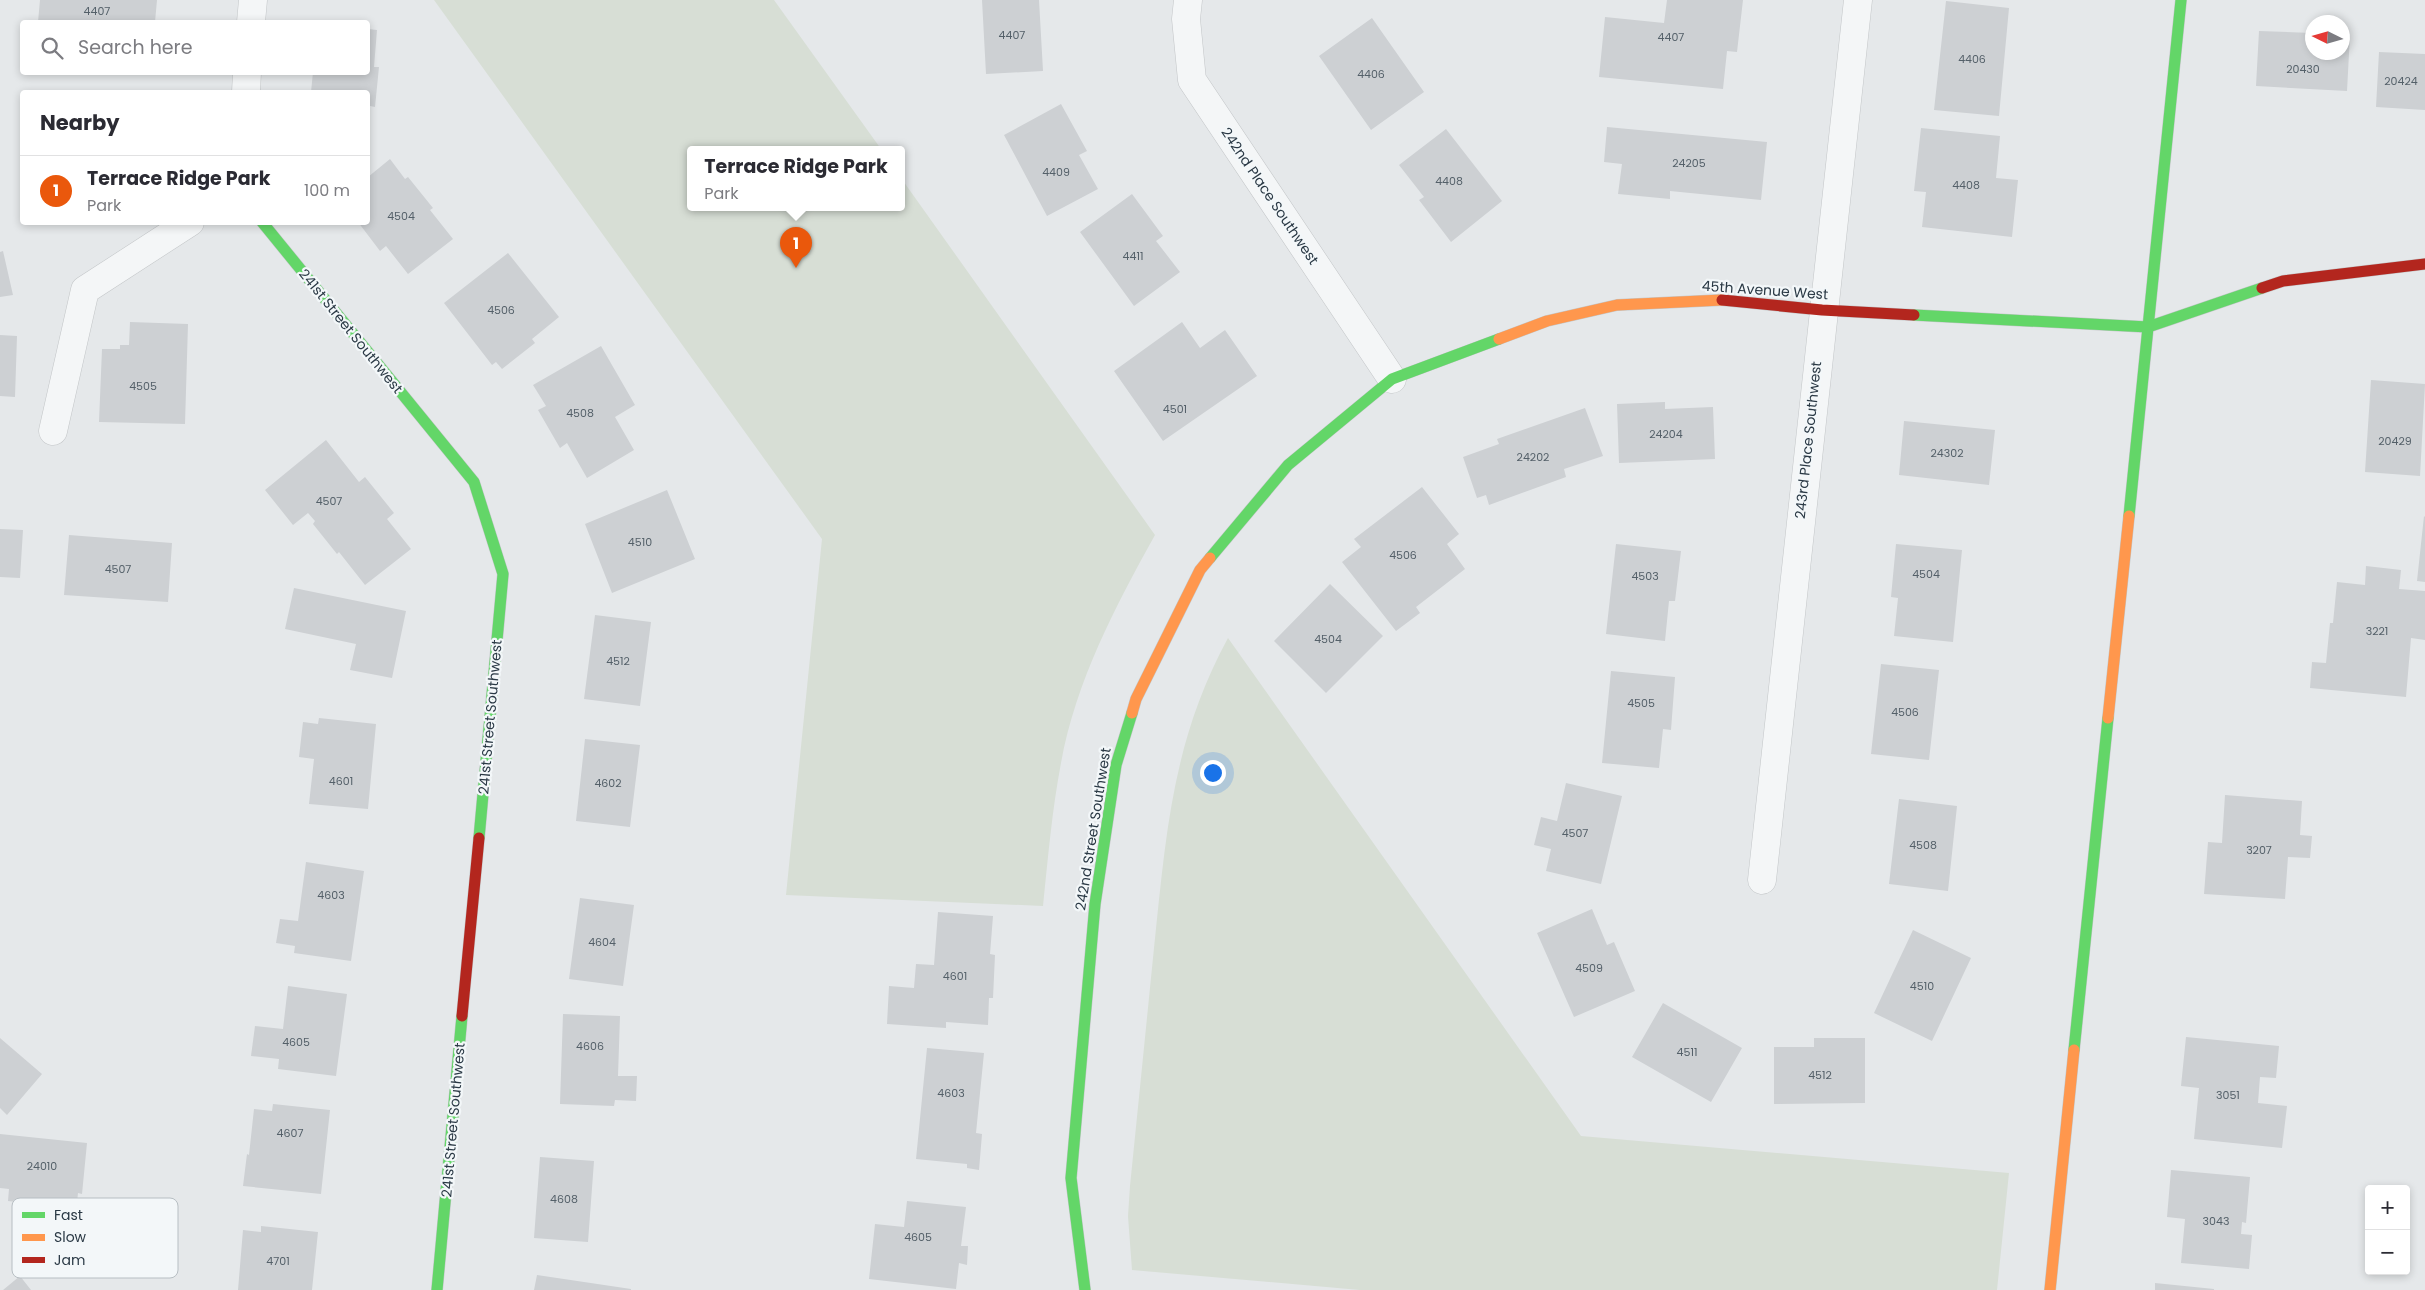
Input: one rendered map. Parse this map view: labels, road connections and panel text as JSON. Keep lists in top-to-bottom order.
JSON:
{
  "streets": {
    "street": [
      "242nd Place Southwest",
      "45th Avenue West",
      "241st Street Southwest",
      "243rd Place Southwest",
      "242nd Street Southwest"
    ]
  },
  "crossings": [
    ["242nd Place Southwest", "45th Avenue West"],
    ["242nd Place Southwest", "242nd Street Southwest"],
    ["45th Avenue West", "243rd Place Southwest"],
    ["45th Avenue West", "242nd Street Southwest"]
  ],
  "house_numbers": [
    "4407",
    "4407",
    "4407",
    "4406",
    "20430",
    "4406",
    "20424",
    "24205",
    "4409",
    "4408",
    "4408",
    "4504",
    "4411",
    "4506",
    "4505",
    "4501",
    "4508",
    "24204",
    "20429",
    "24302",
    "24202",
    "4507",
    "4510",
    "4506",
    "4507",
    "4504",
    "4503",
    "3221",
    "4504",
    "4512",
    "4505",
    "4506",
    "4601",
    "4602",
    "4507",
    "4508",
    "3207",
    "4603",
    "4604",
    "4509",
    "4601",
    "4510",
    "4605",
    "4606",
    "4511",
    "4512",
    "4603",
    "3051",
    "4607",
    "24010",
    "4608",
    "3043",
    "4605",
    "4701"
  ],
  "legend": ["Fast", "Slow", "Jam"],
  "north": "left",
  "page": {
    "search": "Search here",
    "heading": "Nearby",
    "popup": ["Terrace Ridge Park", "Park"],
    "list": [
      {
        "mark": "1",
        "name": "Terrace Ridge Park",
        "note": "Park",
        "value": "100 m"
      }
    ],
    "pins": "1",
    "map_buttons": ["+", "−"]
  }
}
